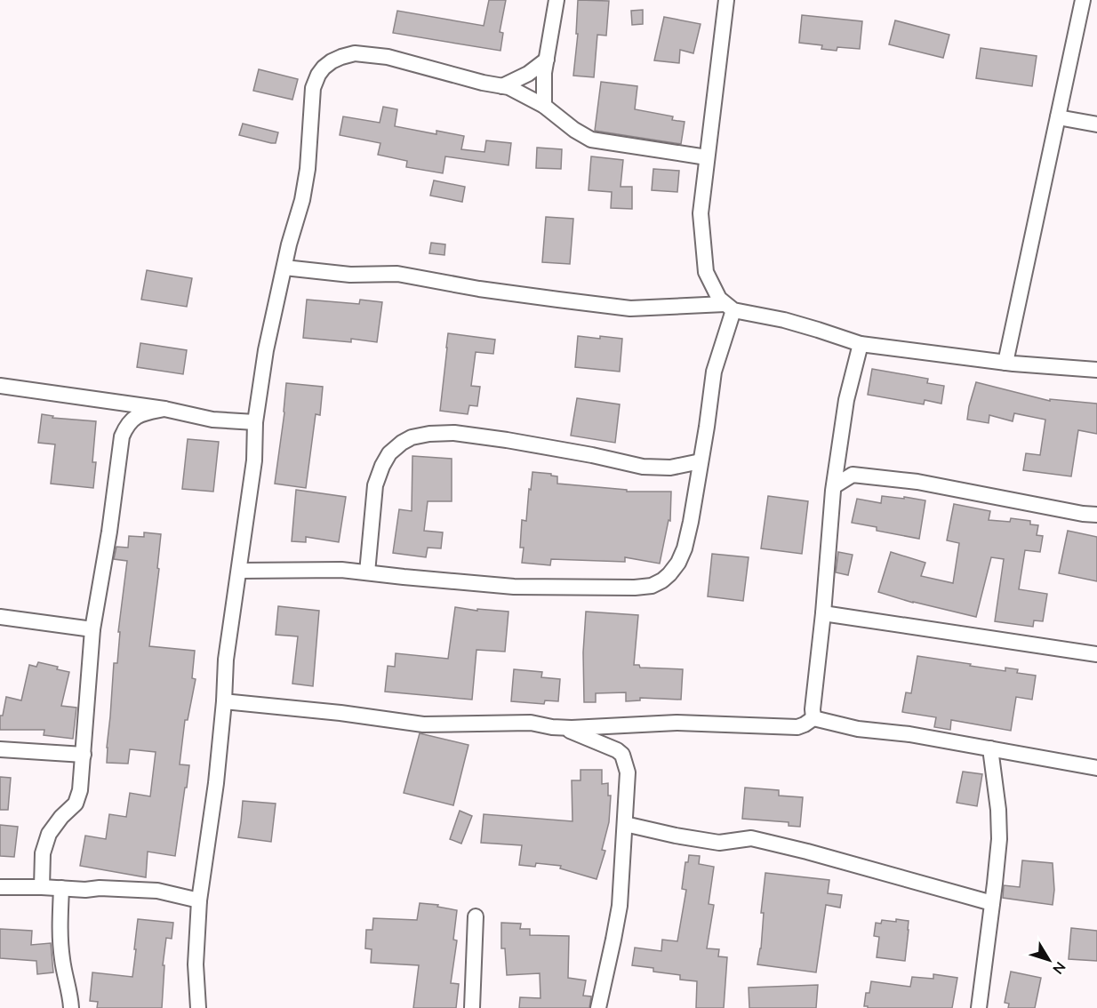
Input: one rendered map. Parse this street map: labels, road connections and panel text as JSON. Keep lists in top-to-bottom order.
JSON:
{
  "north": "bottom right"
}
